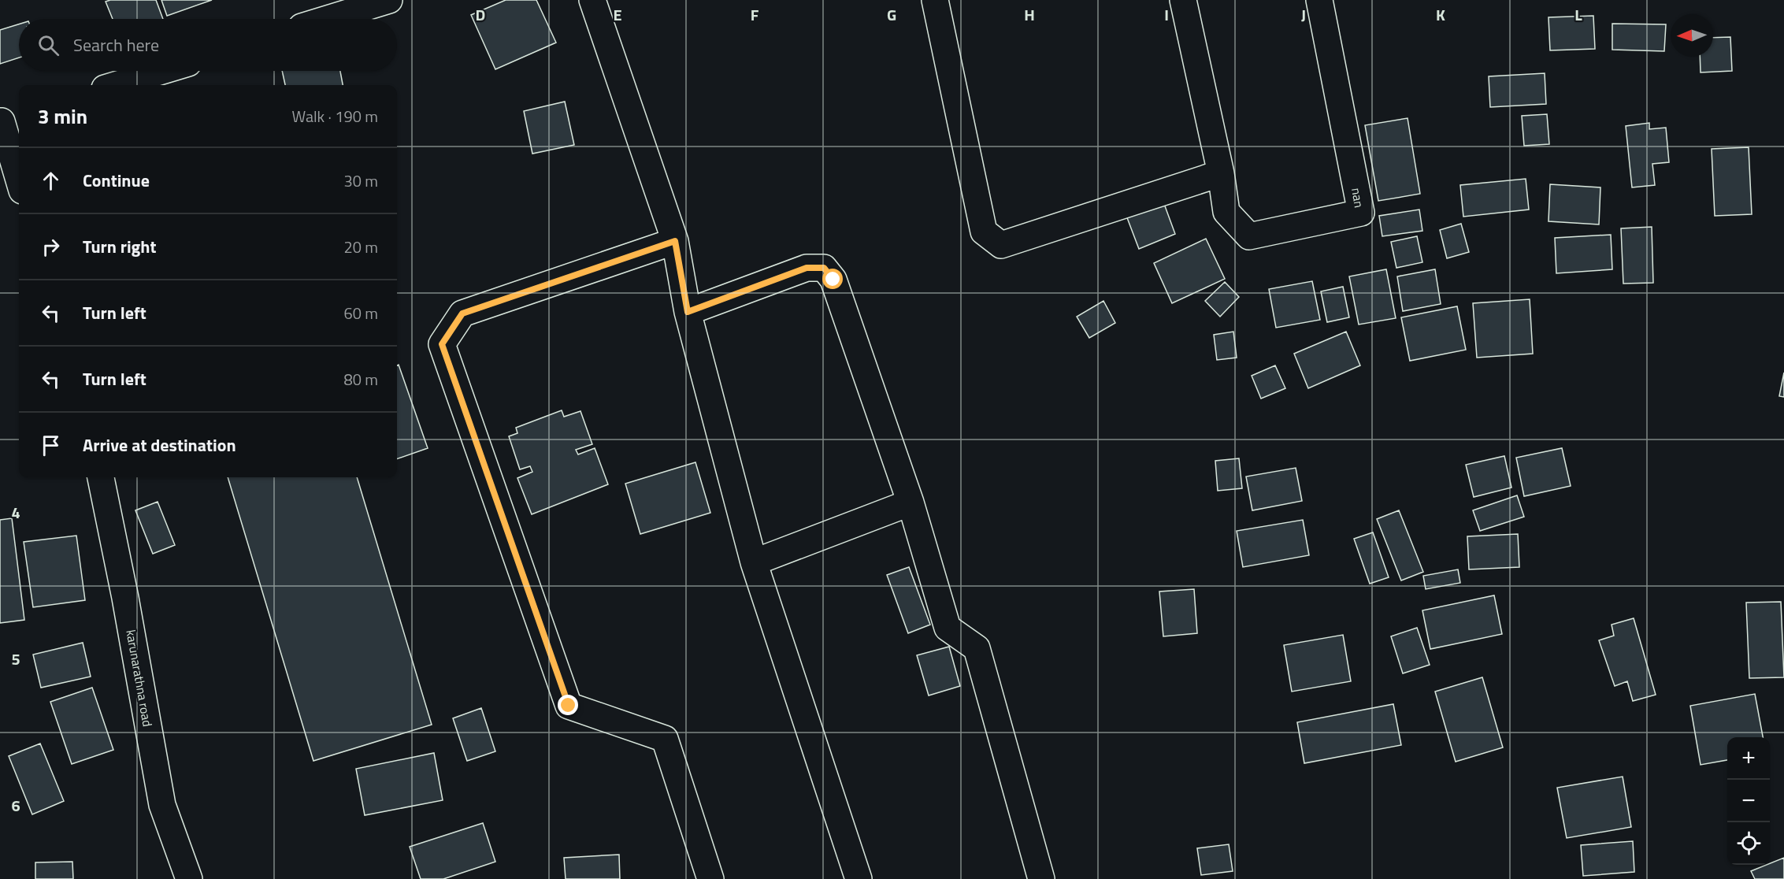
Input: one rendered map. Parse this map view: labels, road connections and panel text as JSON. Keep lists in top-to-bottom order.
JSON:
{
  "streets": {
    "street": ["nan", "karunarathna road"]
  },
  "north": "left",
  "page": {
    "search": "Search here",
    "heading": ["3 min", "Walk · 190 m"],
    "list": [
      ["Continue", "30 m"],
      ["Turn right", "20 m"],
      ["Turn left", "60 m"],
      ["Turn left", "80 m"],
      "Arrive at destination"
    ],
    "map_buttons": ["+", "−"]
  },
  "grid": {
    "columns": [
      "D",
      "E",
      "F",
      "G",
      "H",
      "I",
      "J",
      "K",
      "L"
    ],
    "rows": ["4", "5", "6"]
  }
}
